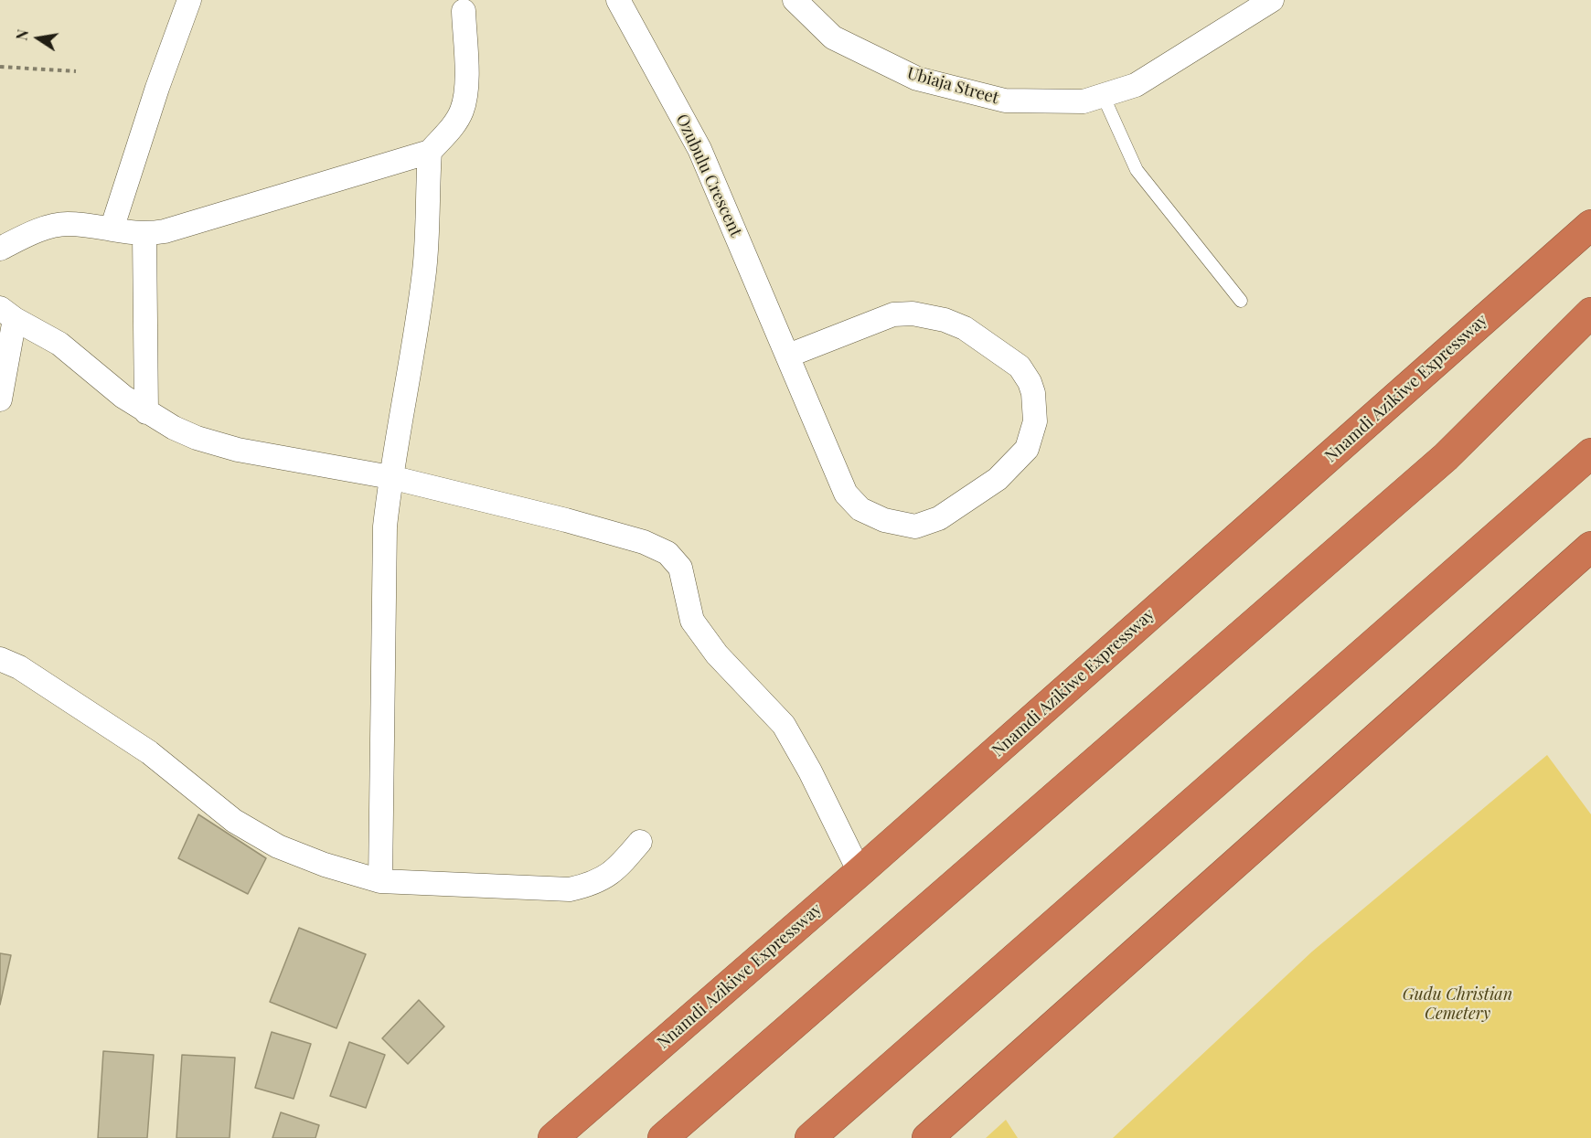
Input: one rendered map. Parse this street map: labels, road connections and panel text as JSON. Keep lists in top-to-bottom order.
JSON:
{
  "streets": {
    "highway": ["Nnamdi Azikiwe Expressway"],
    "street": ["Ubiaja Street", "Ozubulu Crescent"]
  },
  "parks": ["Gudu Christian Cemetery"],
  "north": "left"
}
